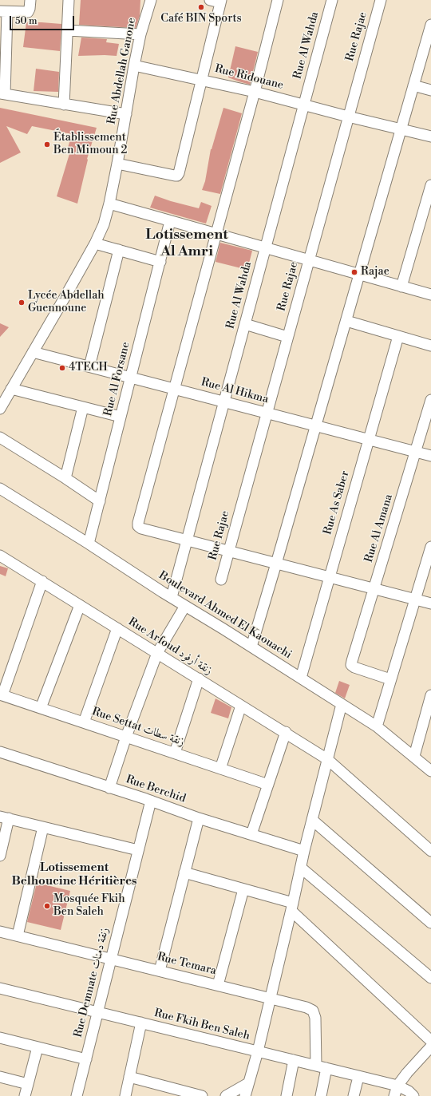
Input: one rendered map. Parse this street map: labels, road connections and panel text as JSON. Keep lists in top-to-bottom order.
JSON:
{
  "streets": {
    "street": [
      "Rue Rajae",
      "Rue Al Wahda",
      "Rue Abdellah Ganone",
      "Rue Ridouane",
      "Rue Al Forsane",
      "Rue Al Hikma",
      "Rue As Saber",
      "Rue Al Amana",
      "Boulevard Ahmed El Kaouachi",
      "Rue Arfoud زنقة أرفود",
      "Rue Settat زنقة سطات",
      "Rue Berchid",
      "Rue Temara",
      "Rue Demnate زنقة دمنات",
      "Rue Fkih Ben Saleh"
    ]
  },
  "crossings": [
    ["Rue Rajae", "Rue Ridouane"],
    ["Rue Rajae", "Rue Al Hikma"],
    ["Rue Al Wahda", "Rue Ridouane"],
    ["Rue Al Wahda", "Rue Al Hikma"],
    ["Rue Al Wahda", "Boulevard Ahmed El Kaouachi"],
    ["Rue Abdellah Ganone", "Rue Ridouane"],
    ["Rue Abdellah Ganone", "Rue Al Hikma"],
    ["Rue Al Forsane", "Rue Al Hikma"],
    ["Rue Al Forsane", "Boulevard Ahmed El Kaouachi"],
    ["Rue Al Hikma", "Rue As Saber"],
    ["Rue Al Hikma", "Rue Al Amana"],
    ["Rue As Saber", "Boulevard Ahmed El Kaouachi"],
    ["Rue Berchid", "Rue Demnate زنقة دمنات"],
    ["Rue Temara", "Rue Demnate زنقة دمنات"],
    ["Rue Temara", "Rue Fkih Ben Saleh"],
    ["Rue Demnate زنقة دمنات", "Rue Fkih Ben Saleh"]
  ],
  "districts": ["Lotissement Al Amri", "Lotissement Belhoucine Héritières"],
  "places": [
    "Café BIN Sports",
    "Établissement Ben Mimoun 2",
    "Rajae",
    "Lycée Abdellah Guennoune",
    "4TECH",
    "Mosquée Fkih Ben Saleh"
  ],
  "scale_bar": "50 m"
}
